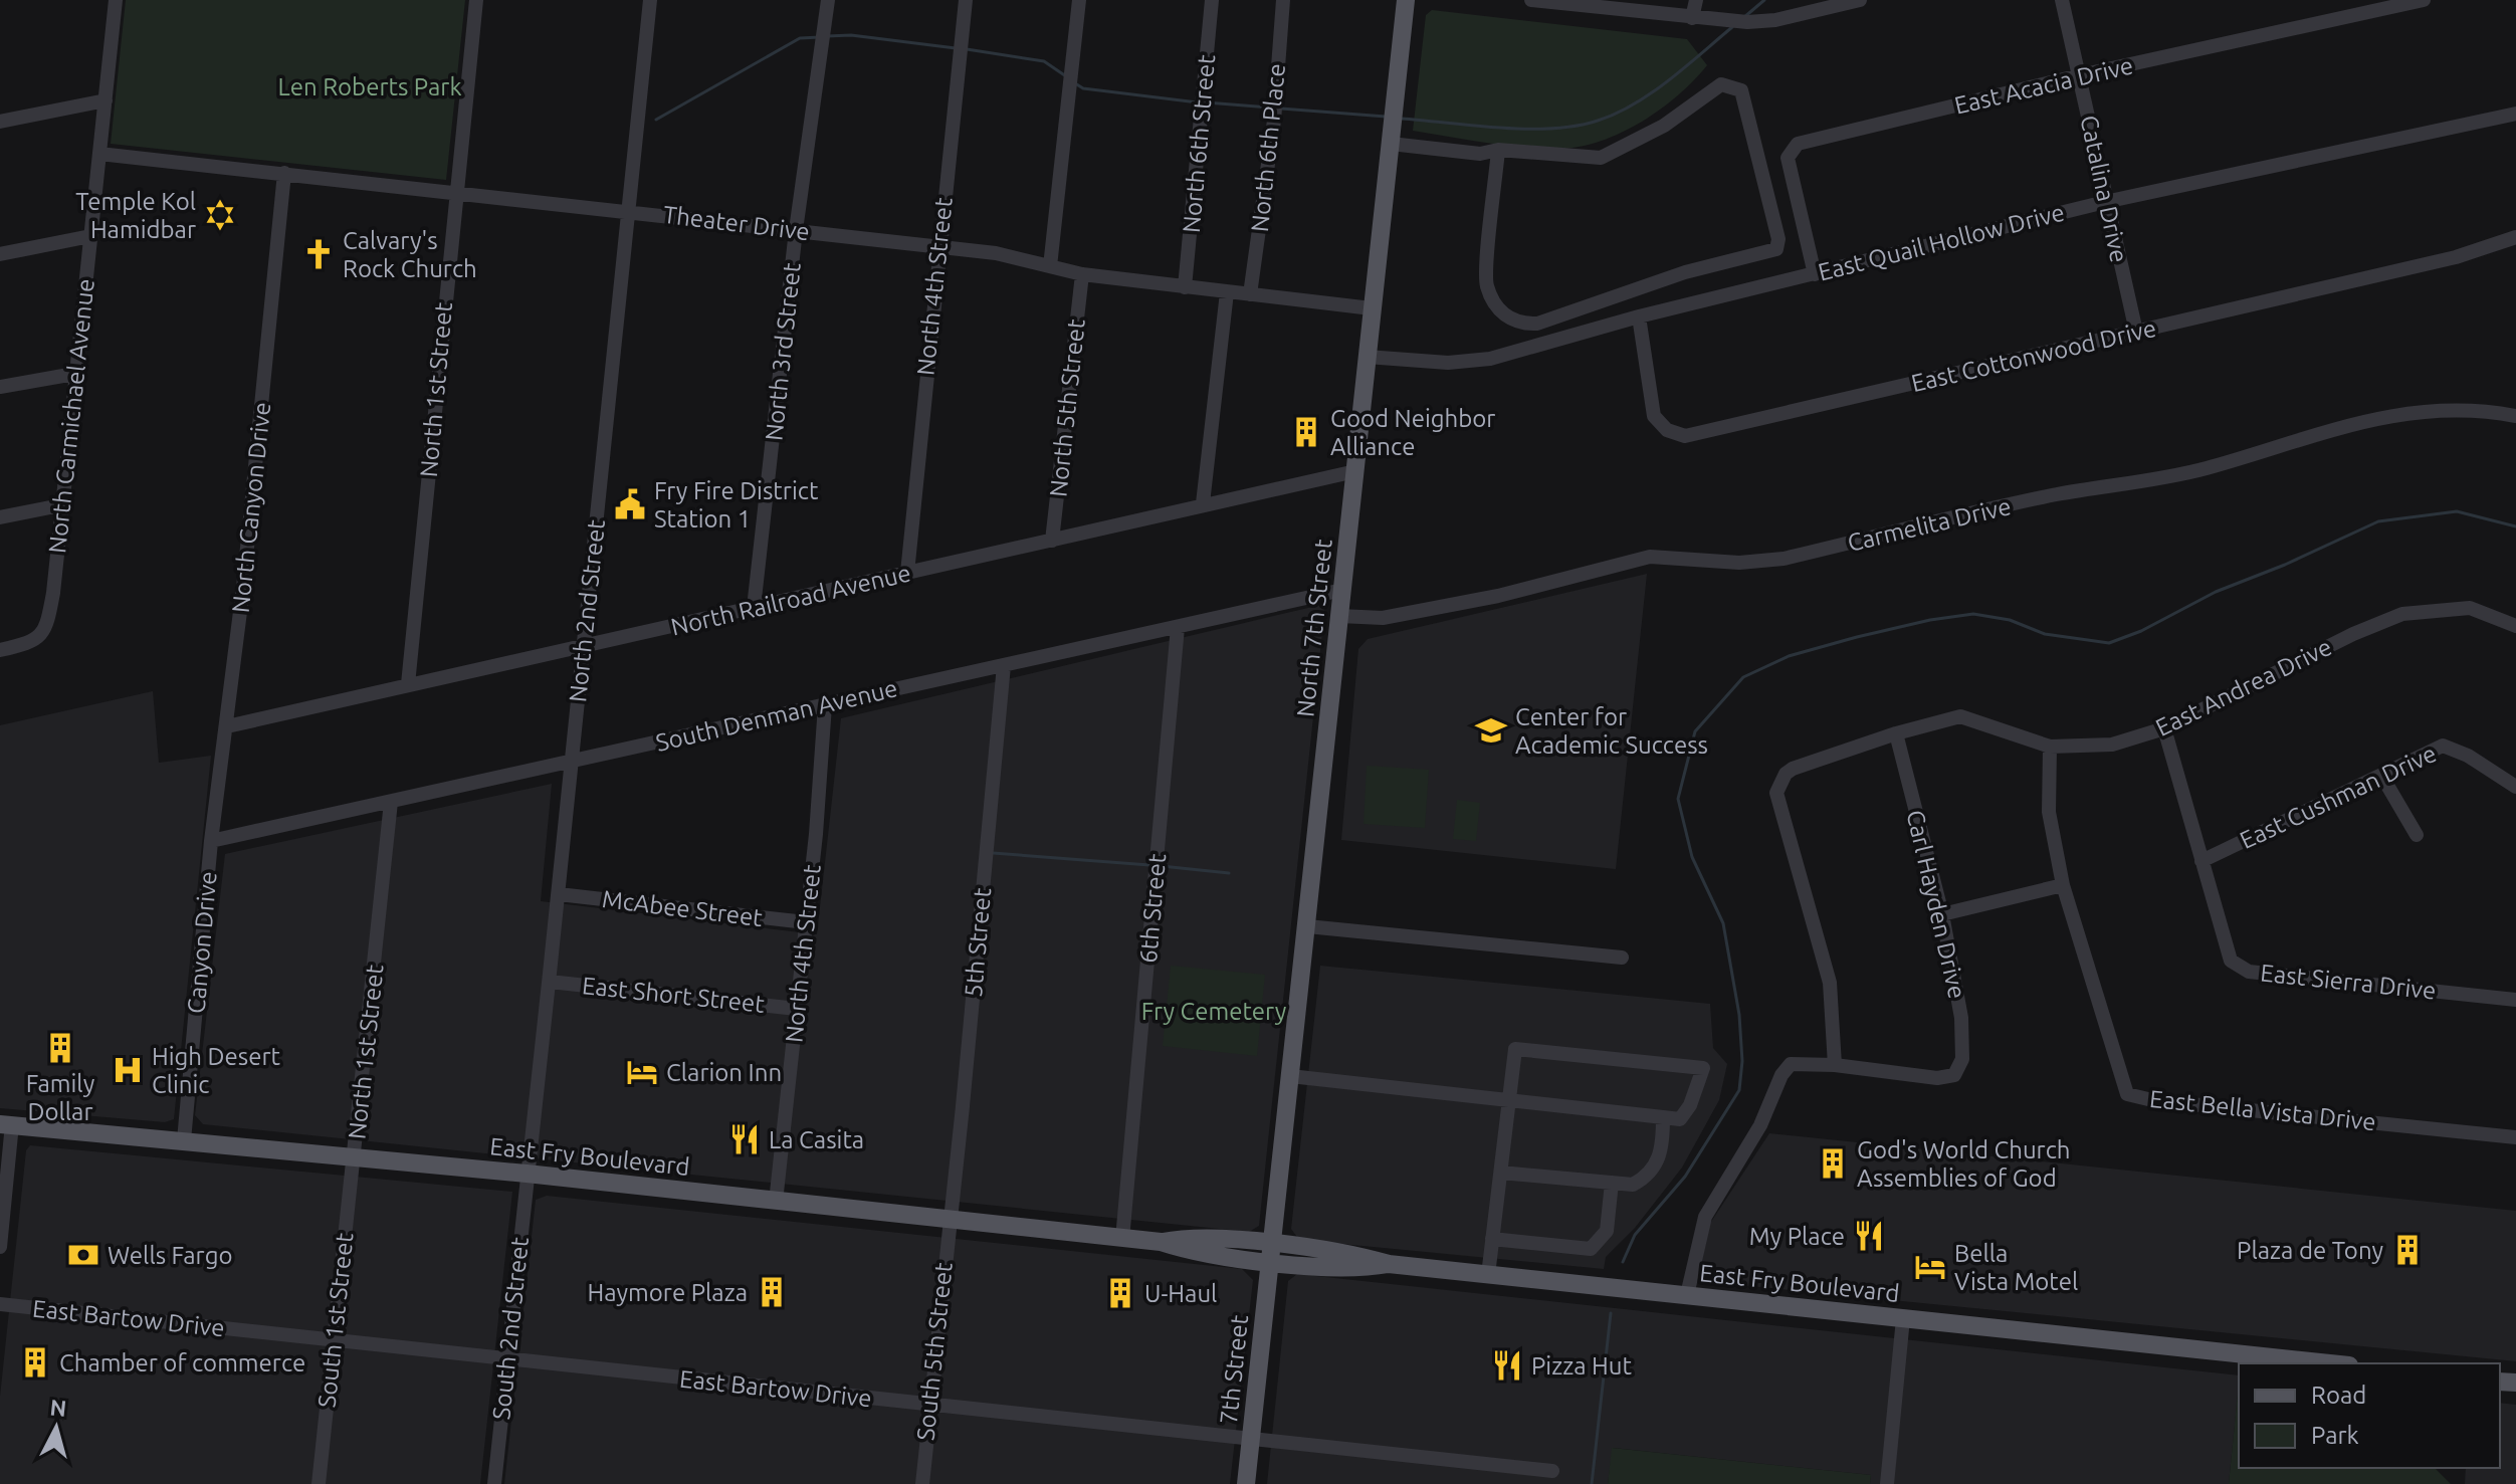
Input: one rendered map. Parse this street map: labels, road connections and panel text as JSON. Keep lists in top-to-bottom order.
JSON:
{
  "streets": {
    "main road": ["North 7th Street", "East Fry Boulevard", "7th Street"],
    "street": [
      "East Acacia Drive",
      "North 6th Street",
      "North 6th Place",
      "Catalina Drive",
      "Theater Drive",
      "East Quail Hollow Drive",
      "North 4th Street",
      "North 3rd Street",
      "East Cottonwood Drive",
      "North 1st Street",
      "North 5th Street",
      "North Carmichael Avenue",
      "North Canyon Drive",
      "Carmelita Drive",
      "North Railroad Avenue",
      "North 2nd Street",
      "East Andrea Drive",
      "South Denman Avenue",
      "East Cushman Drive",
      "Carl Hayden Drive",
      "McAbee Street",
      "6th Street",
      "Canyon Drive",
      "5th Street",
      "East Sierra Drive",
      "East Short Street",
      "East Bella Vista Drive",
      "East Bartow Drive",
      "South 1st Street",
      "South 2nd Street",
      "South 5th Street"
    ]
  },
  "crossings": [
    ["East Acacia Drive", "Catalina Drive"],
    ["East Acacia Drive", "East Quail Hollow Drive"],
    ["North 6th Street", "Theater Drive"],
    ["North 6th Place", "Theater Drive"],
    ["Catalina Drive", "East Quail Hollow Drive"],
    ["Catalina Drive", "East Cottonwood Drive"],
    ["Theater Drive", "North 4th Street"],
    ["Theater Drive", "North 3rd Street"],
    ["Theater Drive", "North 1st Street"],
    ["Theater Drive", "North 5th Street"],
    ["Theater Drive", "North Carmichael Avenue"],
    ["Theater Drive", "North Canyon Drive"],
    ["Theater Drive", "North 2nd Street"],
    ["Theater Drive", "North 7th Street"],
    ["East Quail Hollow Drive", "East Cottonwood Drive"],
    ["East Quail Hollow Drive", "North 7th Street"],
    ["North 4th Street", "North Railroad Avenue"],
    ["North 4th Street", "South Denman Avenue"],
    ["North 4th Street", "McAbee Street"],
    ["North 4th Street", "East Short Street"],
    ["North 4th Street", "East Fry Boulevard"],
    ["North 3rd Street", "North Railroad Avenue"],
    ["North 1st Street", "North Railroad Avenue"],
    ["North 1st Street", "South Denman Avenue"],
    ["North 1st Street", "East Fry Boulevard"],
    ["North 1st Street", "South 1st Street"],
    ["North 5th Street", "North Railroad Avenue"],
    ["North Canyon Drive", "North Railroad Avenue"],
    ["North Canyon Drive", "South Denman Avenue"],
    ["North Canyon Drive", "Canyon Drive"],
    ["Carmelita Drive", "North 7th Street"],
    ["North Railroad Avenue", "North 2nd Street"],
    ["North Railroad Avenue", "North 7th Street"],
    ["North 2nd Street", "South Denman Avenue"],
    ["North 2nd Street", "McAbee Street"],
    ["North 2nd Street", "East Short Street"],
    ["North 2nd Street", "East Fry Boulevard"],
    ["North 2nd Street", "South 2nd Street"],
    ["North 7th Street", "South Denman Avenue"],
    ["North 7th Street", "East Fry Boulevard"],
    ["North 7th Street", "7th Street"],
    ["East Andrea Drive", "Carl Hayden Drive"],
    ["East Andrea Drive", "East Sierra Drive"],
    ["East Andrea Drive", "East Bella Vista Drive"],
    ["South Denman Avenue", "6th Street"],
    ["South Denman Avenue", "Canyon Drive"],
    ["South Denman Avenue", "5th Street"],
    ["East Cushman Drive", "East Sierra Drive"],
    ["6th Street", "East Fry Boulevard"],
    ["Canyon Drive", "East Fry Boulevard"],
    ["5th Street", "East Fry Boulevard"],
    ["5th Street", "South 5th Street"],
    ["East Fry Boulevard", "South 1st Street"],
    ["East Fry Boulevard", "South 2nd Street"],
    ["East Fry Boulevard", "South 5th Street"],
    ["East Fry Boulevard", "7th Street"],
    ["East Bartow Drive", "South 1st Street"],
    ["East Bartow Drive", "South 2nd Street"],
    ["East Bartow Drive", "South 5th Street"],
    ["East Bartow Drive", "7th Street"]
  ],
  "parks": ["Len Roberts Park", "Fry Cemetery"],
  "places": {
    "synagogue": ["Temple Kol Hamidbar"],
    "church": ["Calvary's Rock Church"],
    "building": [
      "Good Neighbor Alliance",
      "Family Dollar",
      "God's World Church Assemblies of God",
      "Plaza de Tony",
      "Haymore Plaza",
      "U-Haul",
      "Chamber of commerce"
    ],
    "public building": ["Fry Fire District Station 1"],
    "school or university": ["Center for Academic Success"],
    "hospital": ["High Desert Clinic"],
    "hotel": ["Clarion Inn", "Bella Vista Motel"],
    "restaurant": ["La Casita", "My Place", "Pizza Hut"],
    "bank": ["Wells Fargo"]
  },
  "legend": ["Road", "Park"],
  "north": "top"
}
